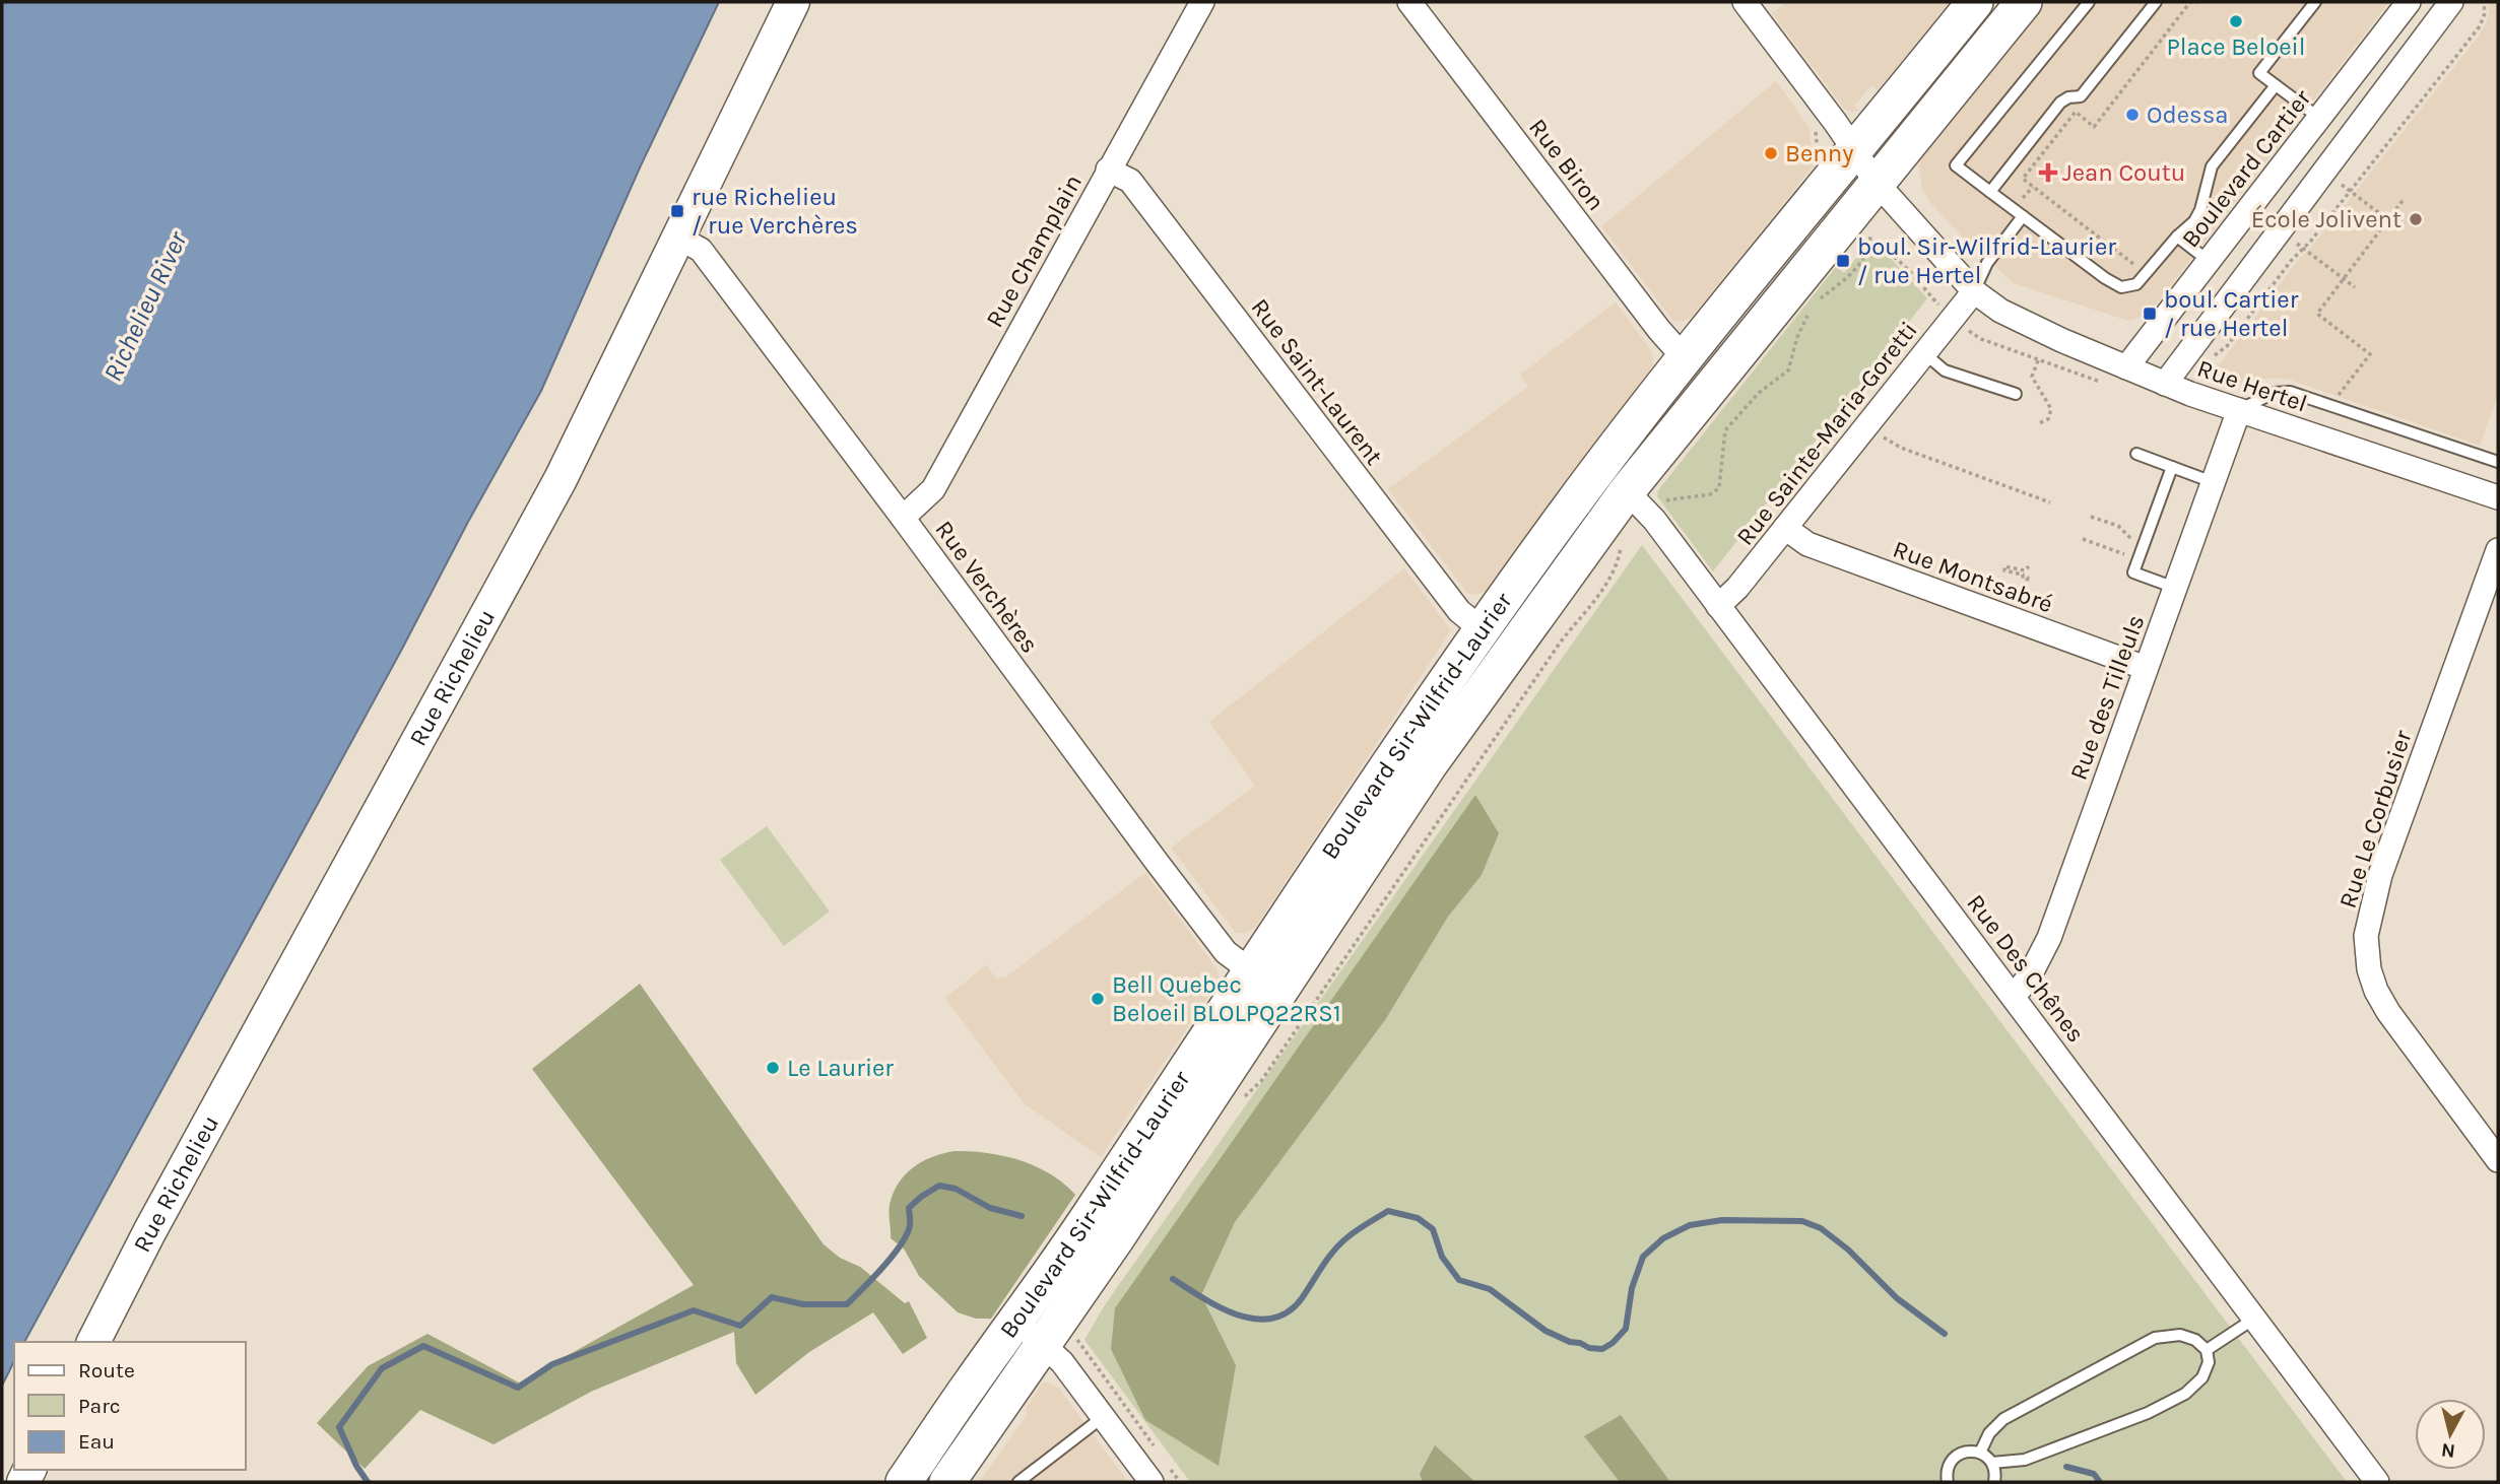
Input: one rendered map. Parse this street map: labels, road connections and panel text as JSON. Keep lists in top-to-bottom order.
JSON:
{
  "streets": {
    "main road": ["Rue Richelieu", "Boulevard Sir-Wilfrid-Laurier"],
    "street": [
      "Rue Biron",
      "Boulevard Cartier",
      "Rue Champlain",
      "Rue Saint-Laurent",
      "Rue Hertel",
      "Rue Sainte-Maria-Goretti",
      "Rue Montsabré",
      "Rue Verchères",
      "Rue des Tilleuls",
      "Rue Le Corbusier",
      "Rue Des Chênes"
    ]
  },
  "crossings": [
    ["Rue Biron", "Boulevard Sir-Wilfrid-Laurier"],
    ["Boulevard Cartier", "Rue Hertel"],
    ["Rue Champlain", "Rue Saint-Laurent"],
    ["Rue Champlain", "Rue Verchères"],
    ["Rue Saint-Laurent", "Boulevard Sir-Wilfrid-Laurier"],
    ["Rue Hertel", "Rue Sainte-Maria-Goretti"],
    ["Rue Hertel", "Rue des Tilleuls"],
    ["Rue Hertel", "Boulevard Sir-Wilfrid-Laurier"],
    ["Rue Sainte-Maria-Goretti", "Rue Montsabré"],
    ["Rue Sainte-Maria-Goretti", "Rue Des Chênes"],
    ["Rue Montsabré", "Rue des Tilleuls"],
    ["Rue Verchères", "Rue Richelieu"],
    ["Rue Verchères", "Boulevard Sir-Wilfrid-Laurier"],
    ["Rue des Tilleuls", "Rue Des Chênes"],
    ["Boulevard Sir-Wilfrid-Laurier", "Rue Des Chênes"]
  ],
  "water": ["Richelieu River"],
  "places": {
    "other": [
      "Place Beloeil",
      "Odessa",
      "Benny",
      "École Jolivent",
      "Bell Quebec Beloeil BLOLPQ22RS1",
      "Le Laurier"
    ],
    "health": ["Jean Coutu"],
    "transit": ["rue Richelieu / rue Verchères", "boul. Sir-Wilfrid-Laurier / rue Hertel", "boul. Cartier / rue Hertel"]
  },
  "legend": ["Route", "Parc", "Eau"],
  "north": "bottom"
}
